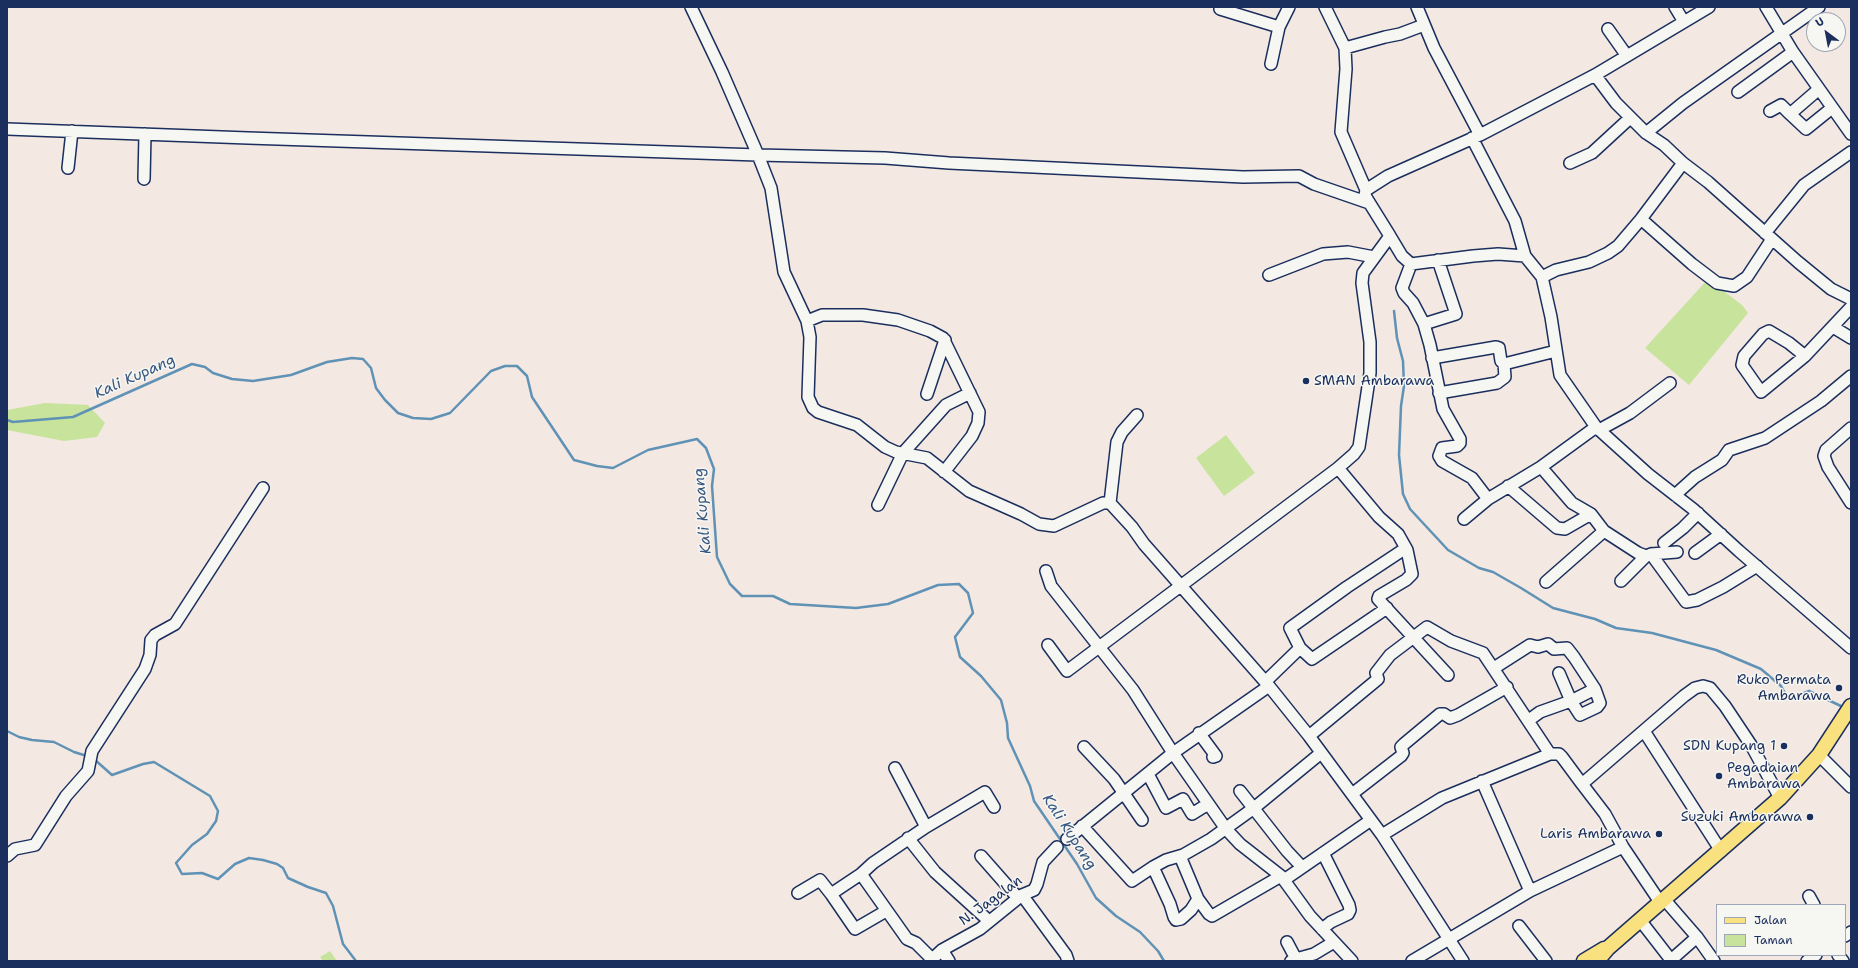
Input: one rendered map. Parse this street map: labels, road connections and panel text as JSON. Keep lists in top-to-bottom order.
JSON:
{
  "streets": {
    "street": ["N. Jagalan"]
  },
  "water": ["Kali Kupang"],
  "places": [
    "SMAN Ambarawa",
    "Ruko Permata Ambarawa",
    "SDN Kupang 1",
    "Pegadaian Ambarawa",
    "Suzuki Ambarawa",
    "Laris Ambarawa"
  ],
  "legend": ["Jalan", "Taman"],
  "north": "top left"
}
